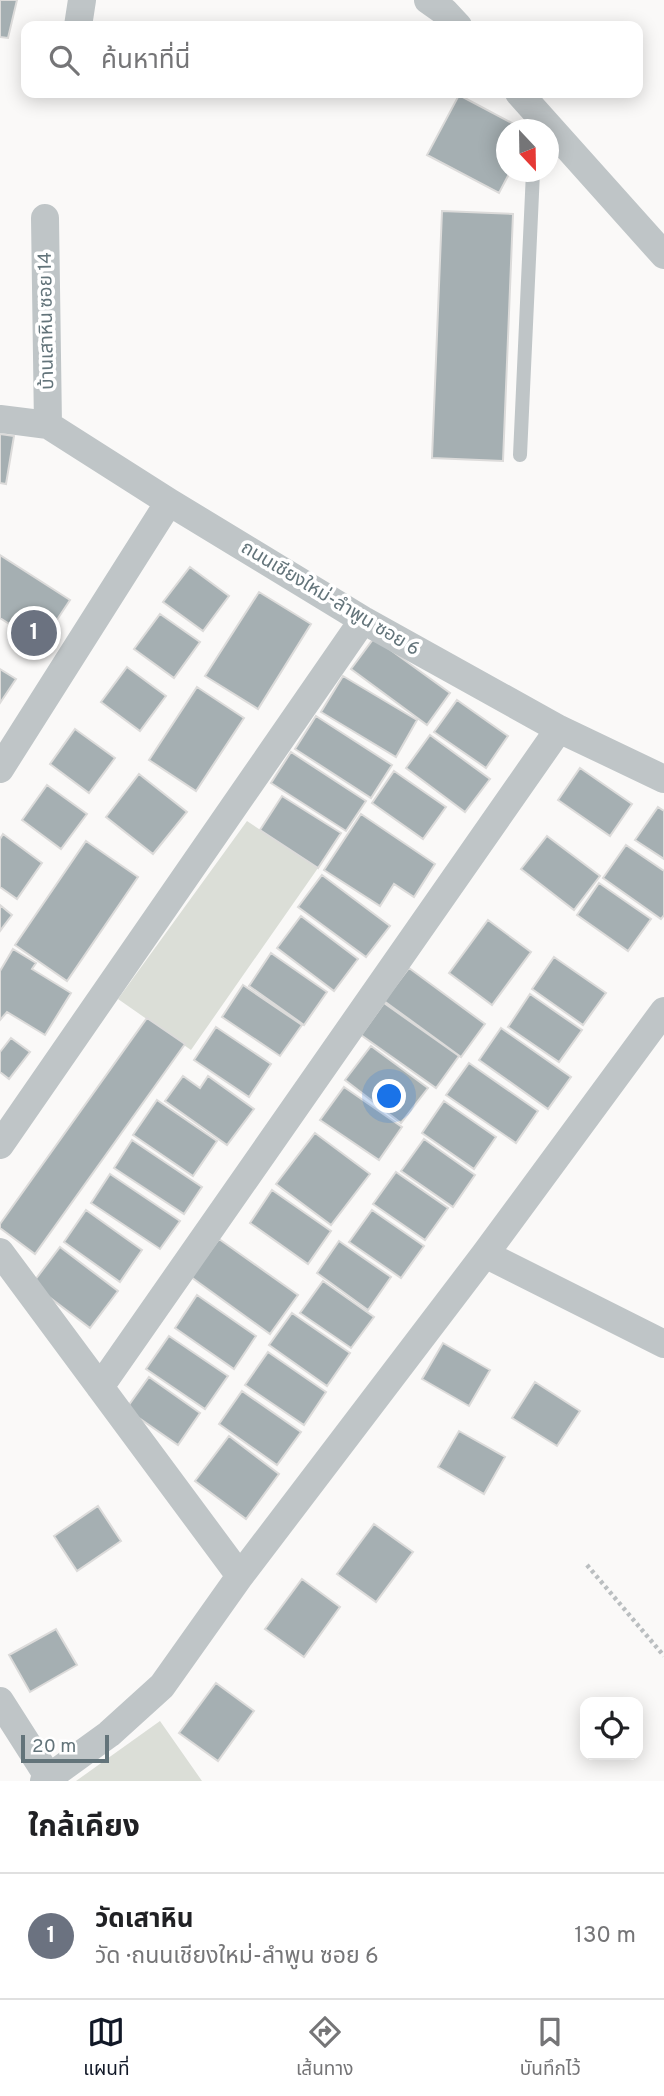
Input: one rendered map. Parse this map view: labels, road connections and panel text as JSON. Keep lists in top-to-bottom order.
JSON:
{
  "streets": {
    "street": ["บ้านเสาหิน ซอย 14", "ถนนเชียงใหม่-ลำพูน ซอย 6"]
  },
  "crossings": [
    ["บ้านเสาหิน ซอย 14", "ถนนเชียงใหม่-ลำพูน ซอย 6"]
  ],
  "scale_bar": "20 m",
  "north": "bottom",
  "page": {
    "search": "ค้นหาที่นี่",
    "pins": "1",
    "scale": "20 m",
    "heading": "ใกล้เคียง",
    "list": [
      {
        "mark": "1",
        "name": "วัดเสาหิน",
        "note": "วัด · ถนนเชียงใหม่-ลำพูน ซอย 6",
        "value": "130 m"
      }
    ],
    "nav": ["แผนที่", "เส้นทาง", "บันทึกไว้"]
  }
}
